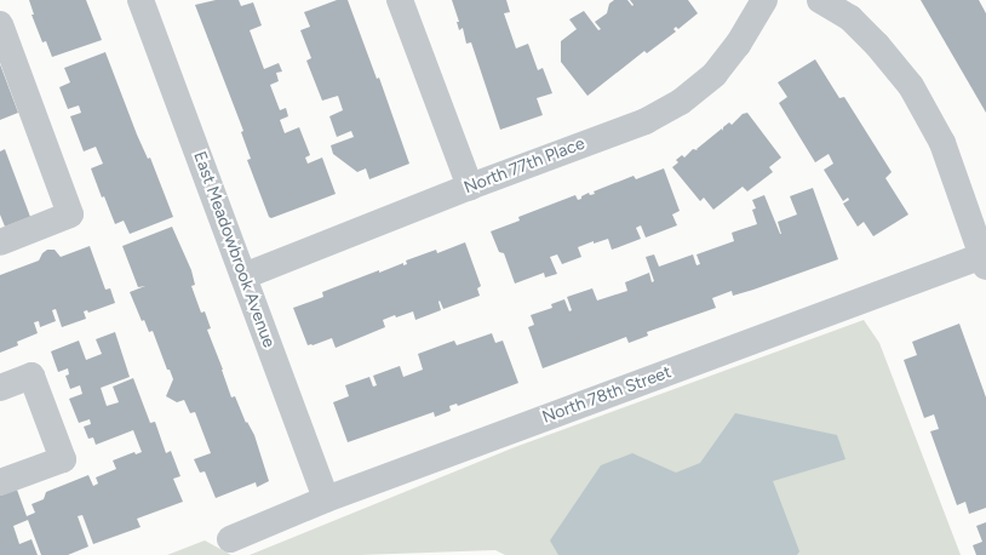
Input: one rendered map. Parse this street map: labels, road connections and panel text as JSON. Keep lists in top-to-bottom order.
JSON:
{
  "streets": {
    "street": ["North 77th Place", "East Meadowbrook Avenue", "North 78th Street"]
  },
  "crossings": [
    ["North 77th Place", "East Meadowbrook Avenue"],
    ["East Meadowbrook Avenue", "North 78th Street"]
  ]
}
